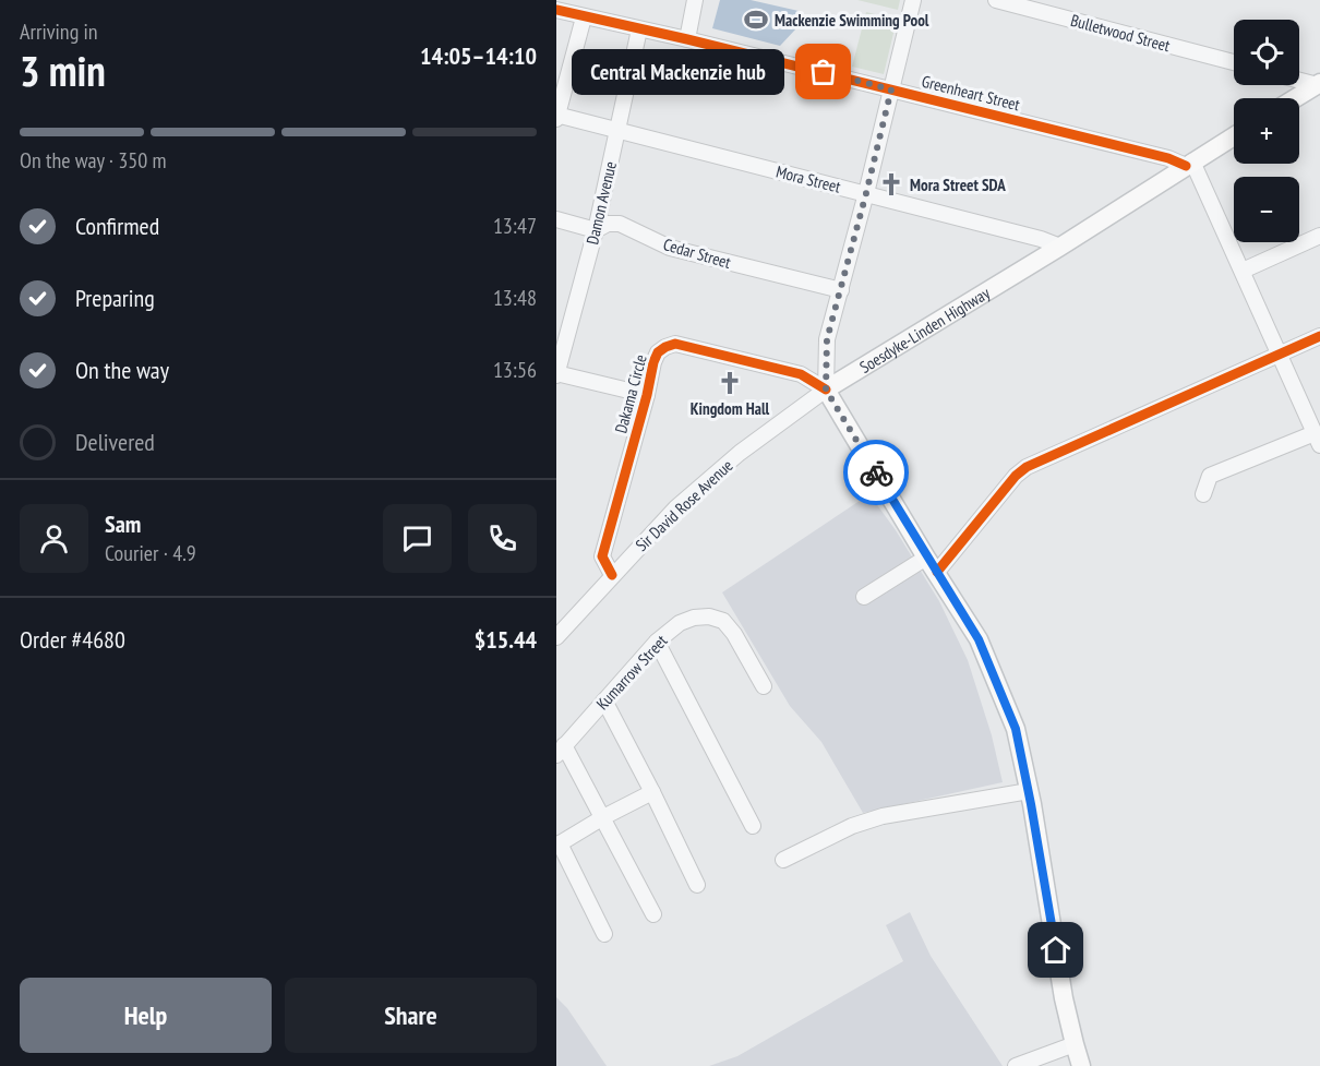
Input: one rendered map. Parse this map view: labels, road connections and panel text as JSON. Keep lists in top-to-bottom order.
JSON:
{
  "streets": {
    "main road": ["Soesdyke-Linden Highway"],
    "street": [
      "Bulletwood Street",
      "Greenheart Street",
      "Mora Street",
      "Damon Avenue",
      "Cedar Street",
      "Dakama Circle",
      "Sir David Rose Avenue",
      "Kumarrow Street"
    ]
  },
  "crossings": [
    ["Greenheart Street", "Damon Avenue"],
    ["Greenheart Street", "Soesdyke-Linden Highway"],
    ["Mora Street", "Damon Avenue"],
    ["Mora Street", "Soesdyke-Linden Highway"],
    ["Damon Avenue", "Cedar Street"],
    ["Soesdyke-Linden Highway", "Dakama Circle"],
    ["Soesdyke-Linden Highway", "Sir David Rose Avenue"],
    ["Dakama Circle", "Sir David Rose Avenue"]
  ],
  "places": {
    "sports": ["Mackenzie Swimming Pool"],
    "other": ["Central Mackenzie hub"],
    "church": ["Mora Street SDA", "Kingdom Hall"]
  },
  "page": {
    "heading": ["3 min", "Arriving in", "14:05–14:10"],
    "panel": [
      "Sam",
      "Courier · 4.9",
      "Order #4680",
      "$15.44"
    ],
    "map_buttons": ["+", "−"],
    "bubble": "Central Mackenzie hub",
    "bar": "On the way · 350 m",
    "list": [
      ["Confirmed", "13:47"],
      ["Preparing", "13:48"],
      ["On the way", "13:56"],
      "Delivered"
    ],
    "buttons": ["Help", "Share"]
  }
}
